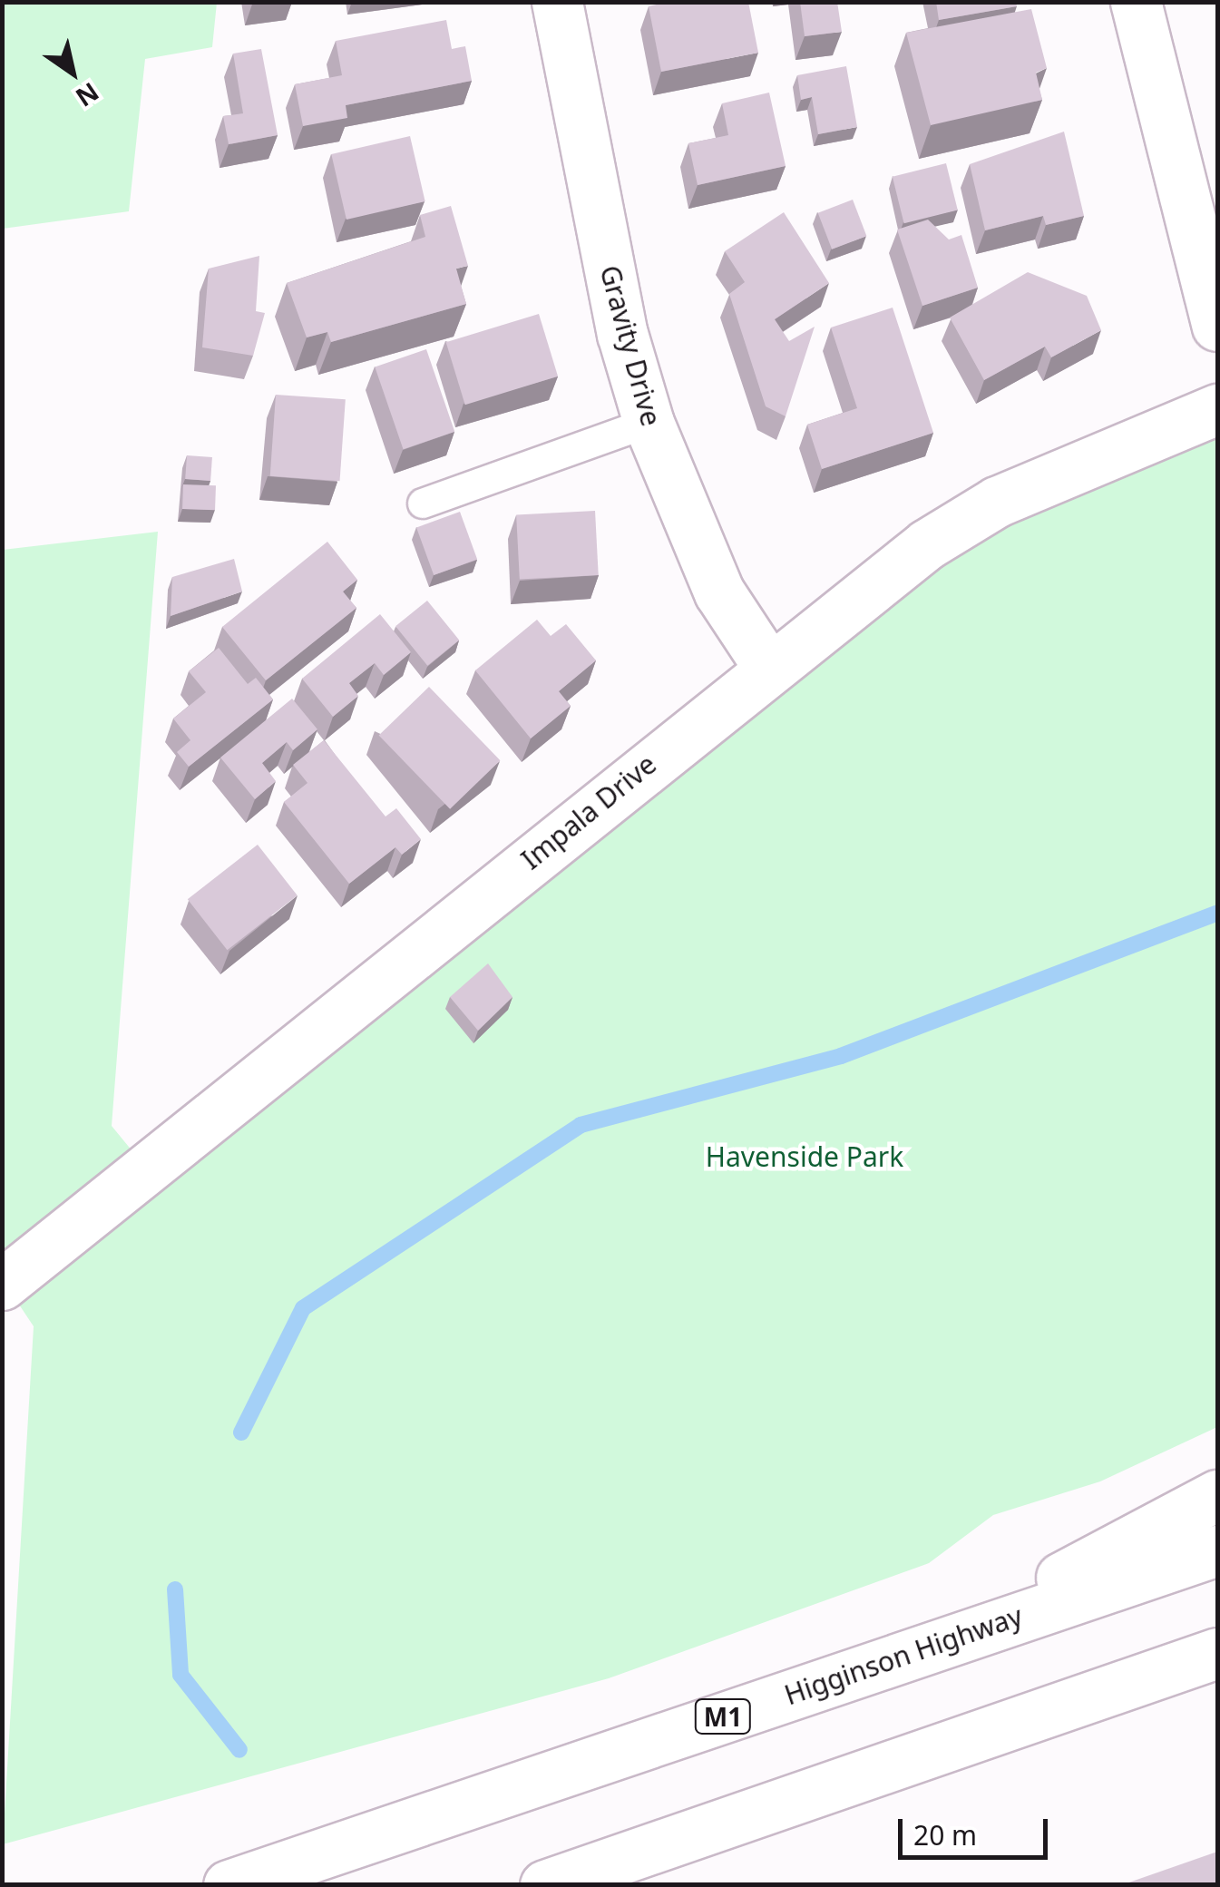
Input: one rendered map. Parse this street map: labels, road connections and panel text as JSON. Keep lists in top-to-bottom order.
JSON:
{
  "streets": {
    "main road": [
      "Gravity Drive",
      "Impala Drive",
      "Higginson Highway",
      "M1"
    ]
  },
  "crossings": [
    ["Gravity Drive", "Impala Drive"]
  ],
  "parks": ["Havenside Park"],
  "scale_bar": "20 m",
  "north": "bottom right"
}
